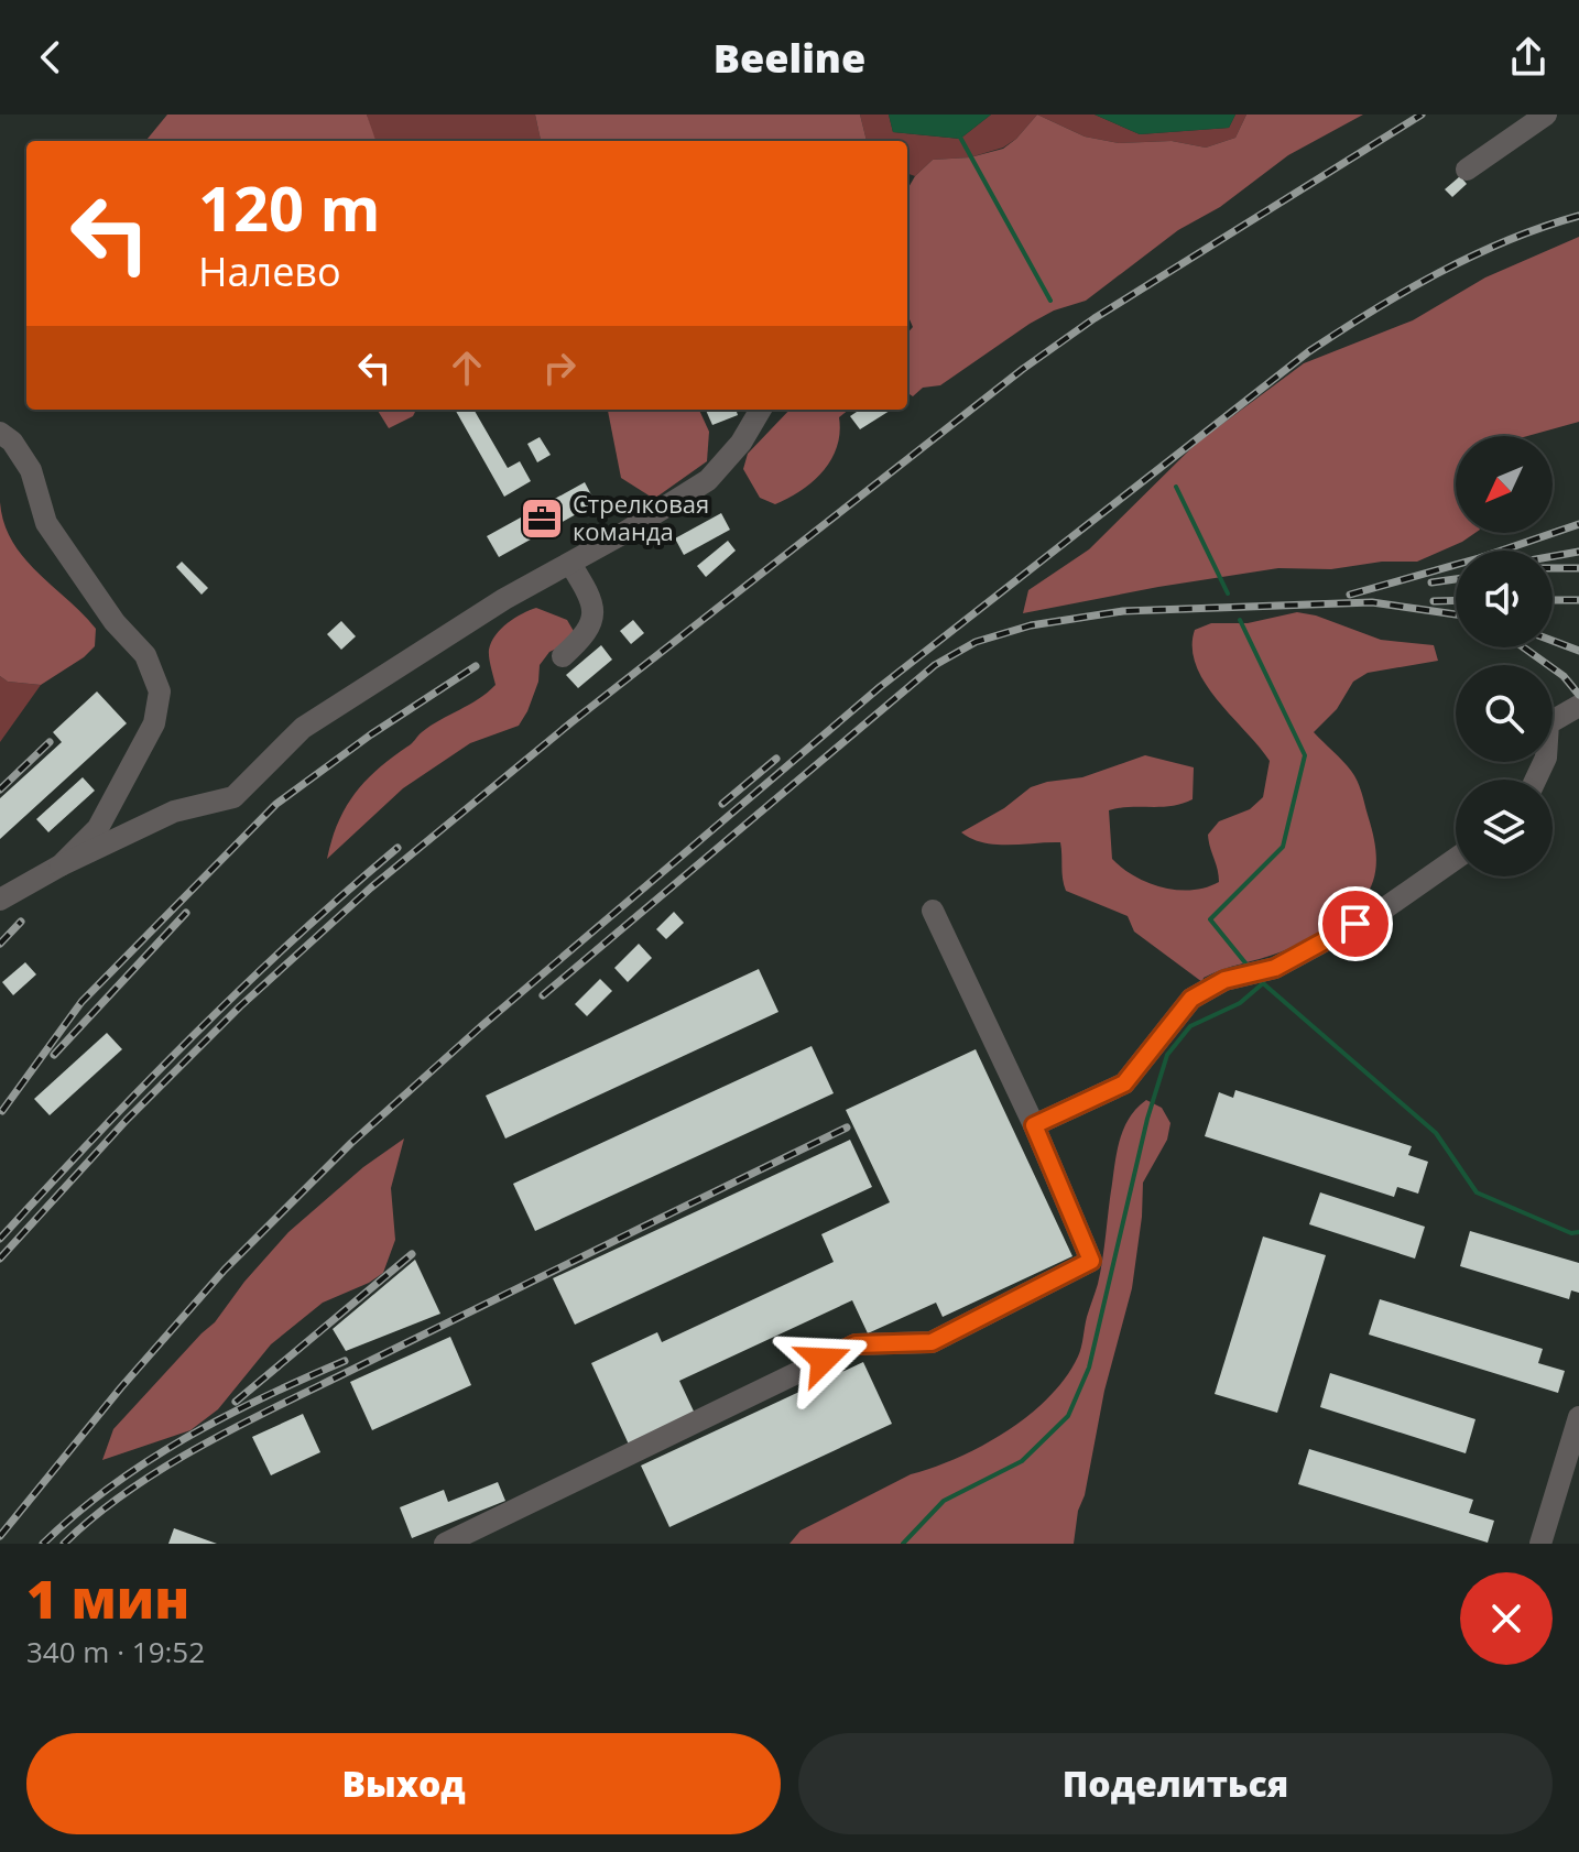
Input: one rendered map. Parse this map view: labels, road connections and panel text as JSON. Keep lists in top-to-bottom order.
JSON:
{
  "places": {
    "office": ["Стрелковая команда"]
  },
  "north": "bottom left",
  "page": {
    "header": "Beeline",
    "turn": ["120 m", "Налево"],
    "heading": ["1 мин", "340 m · 19:52"],
    "buttons": ["Выход", "Поделиться"]
  }
}
